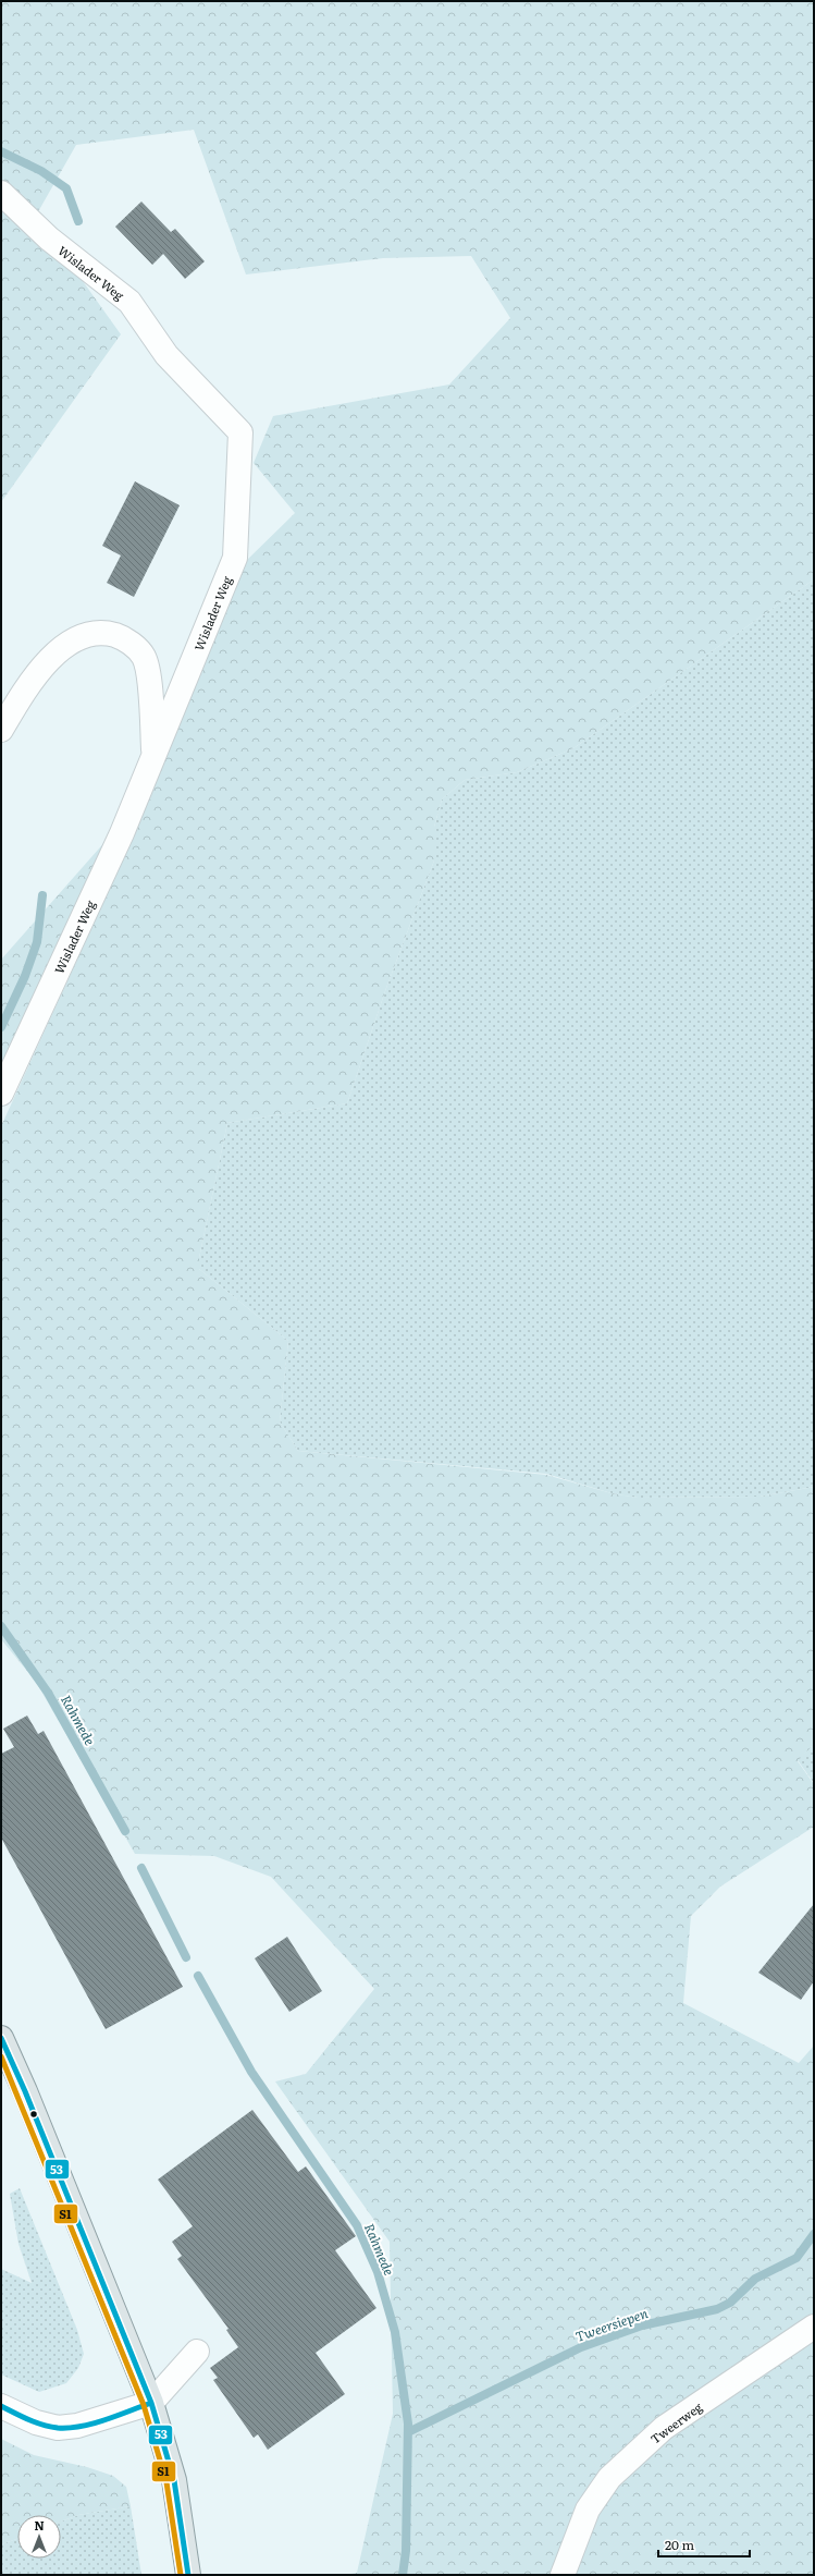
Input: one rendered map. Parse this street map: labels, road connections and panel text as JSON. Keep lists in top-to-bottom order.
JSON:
{
  "streets": {
    "street": ["Wislader Weg", "Tweerweg"]
  },
  "water": ["Rahmede", "Tweersiepen"],
  "lines": ["transit line 53", "transit line S1"],
  "scale_bar": "20 m",
  "north": "top"
}
